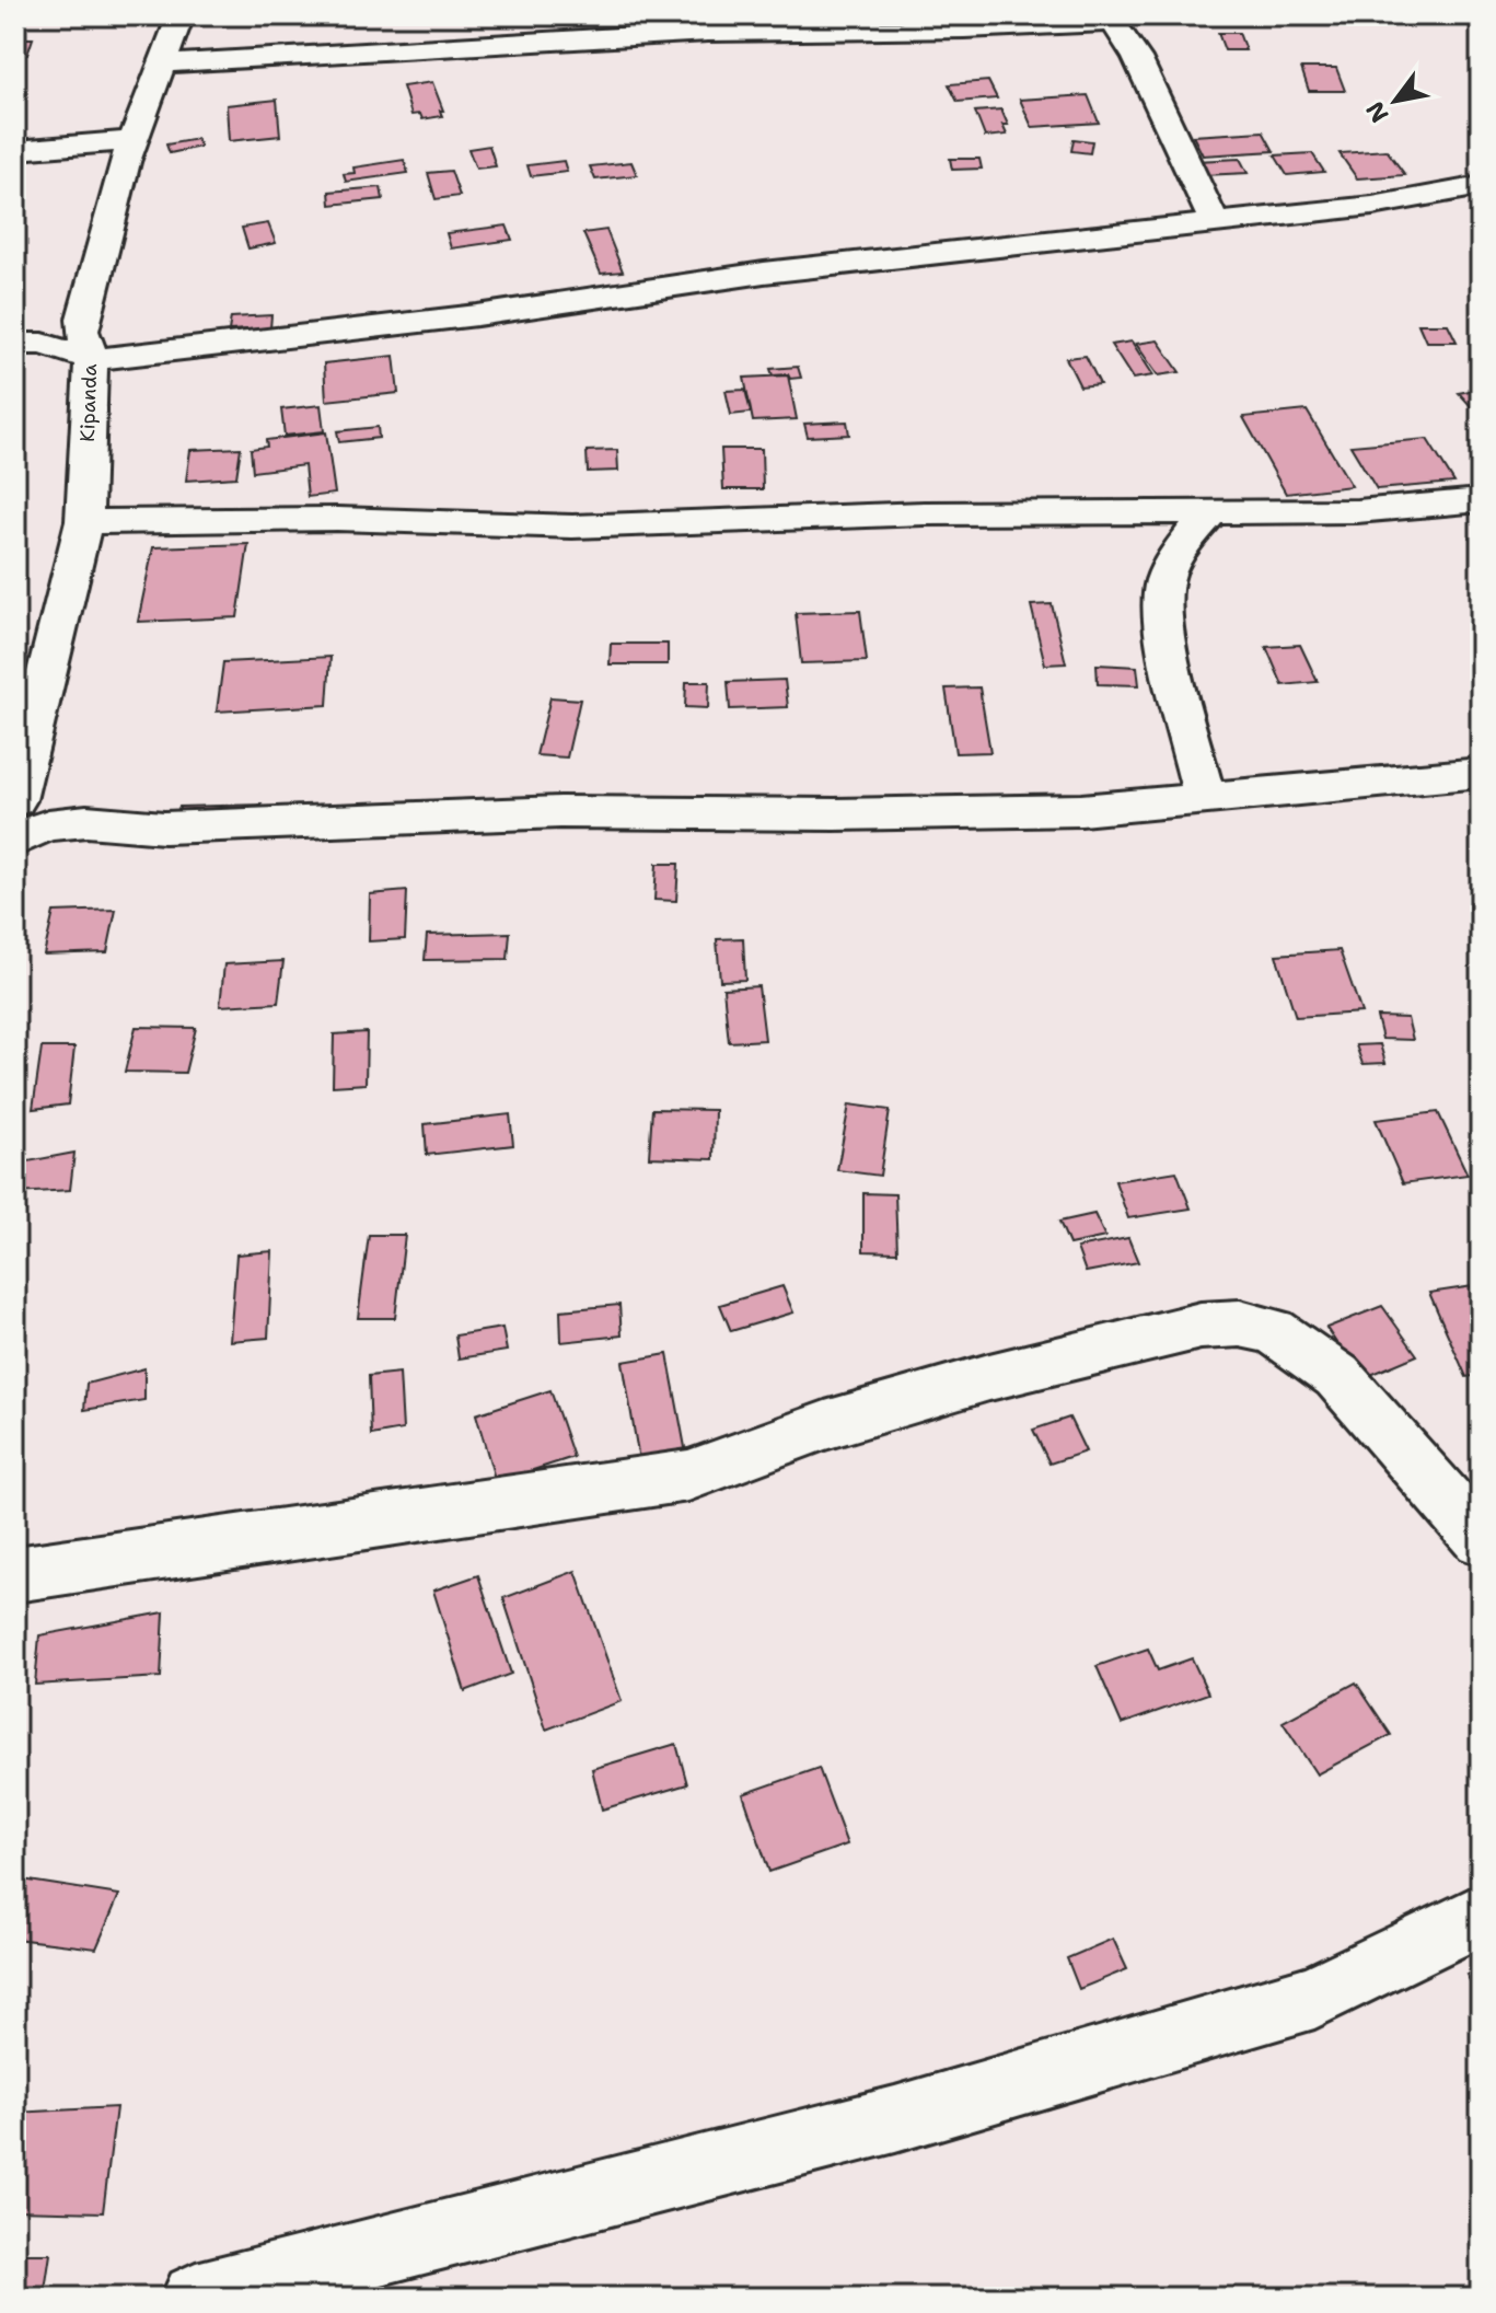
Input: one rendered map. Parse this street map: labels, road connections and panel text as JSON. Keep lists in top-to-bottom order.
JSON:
{
  "streets": {
    "street": ["Kipanda"]
  },
  "north": "bottom left"
}
